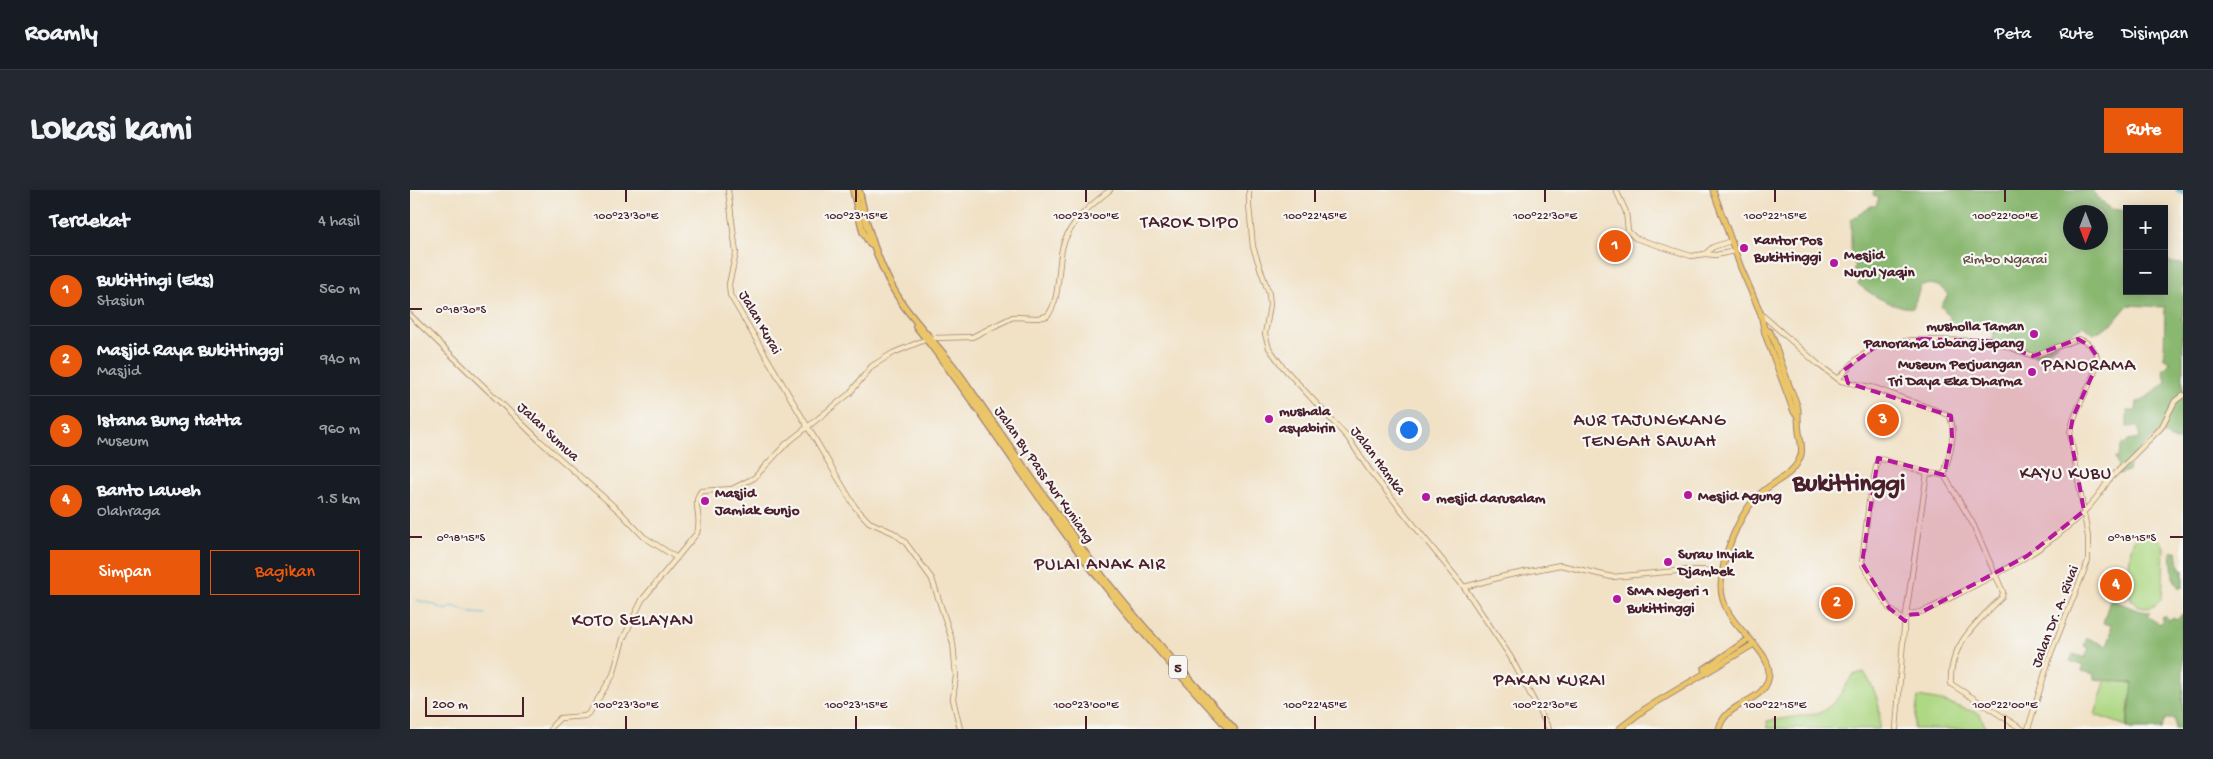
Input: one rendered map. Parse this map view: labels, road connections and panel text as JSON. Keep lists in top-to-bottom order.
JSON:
{
  "streets": {
    "highway": ["Jalan By Pass Aur Kuniang", "5"],
    "street": [
      "Jalan Kurai",
      "Jalan Sumua",
      "Jalan Hamka",
      "Jalan Dr. A. Rivai"
    ]
  },
  "districts": [
    "TAROK DIPO",
    "PANORAMA",
    "AUR TAJUNGKANG TENGAH SAWAH",
    "KAYU KUBU",
    "Bukittinggi",
    "PULAI ANAK AIR",
    "KOTO SELAYAN",
    "PAKAN KURAI"
  ],
  "parks": ["Rimbo Ngarai"],
  "places": [
    "Kantor Pos Bukittinggi",
    "Mesjid Nurul Yaqin",
    "musholla Taman Panorama Lobang jepang",
    "Museum Perjuangan Tri Daya Eka Dharma",
    "mushala asyabirin",
    "Mesjid Agung",
    "mesjid darusalam",
    "Masjid Jamiak Gunjo",
    "Surau Inyiak Djambek",
    "SMA Negeri 1 Bukittinggi"
  ],
  "scale_bar": "200 m",
  "north": "bottom",
  "page": {
    "header": "Roamly",
    "nav": ["Peta", "Rute", "Disimpan"],
    "buttons": [
      "Rute",
      ["Simpan", "Bagikan"]
    ],
    "title": "Lokasi kami",
    "heading": ["Terdekat", "4 hasil"],
    "map_buttons": ["+", "−"],
    "pins": [
      "1",
      "3",
      "4",
      "2"
    ],
    "list": [
      {
        "mark": "1",
        "name": "Bukittingi (Eks)",
        "note": "Stasiun",
        "value": "560 m"
      },
      {
        "mark": "2",
        "name": "Masjid Raya Bukittinggi",
        "note": "Masjid",
        "value": "940 m"
      },
      {
        "mark": "3",
        "name": "Istana Bung Hatta",
        "note": "Museum",
        "value": "960 m"
      },
      {
        "mark": "4",
        "name": "Banto Laweh",
        "note": "Olahraga",
        "value": "1.5 km"
      }
    ],
    "scale": "200 m"
  },
  "coordinates": [
    "100°23'30\"E",
    "100°23'15\"E",
    "100°23'00\"E",
    "100°22'45\"E",
    "100°22'30\"E",
    "100°22'15\"E",
    "100°22'00\"E",
    "0°18'30\"S",
    "0°18'15\"S"
  ]
}
